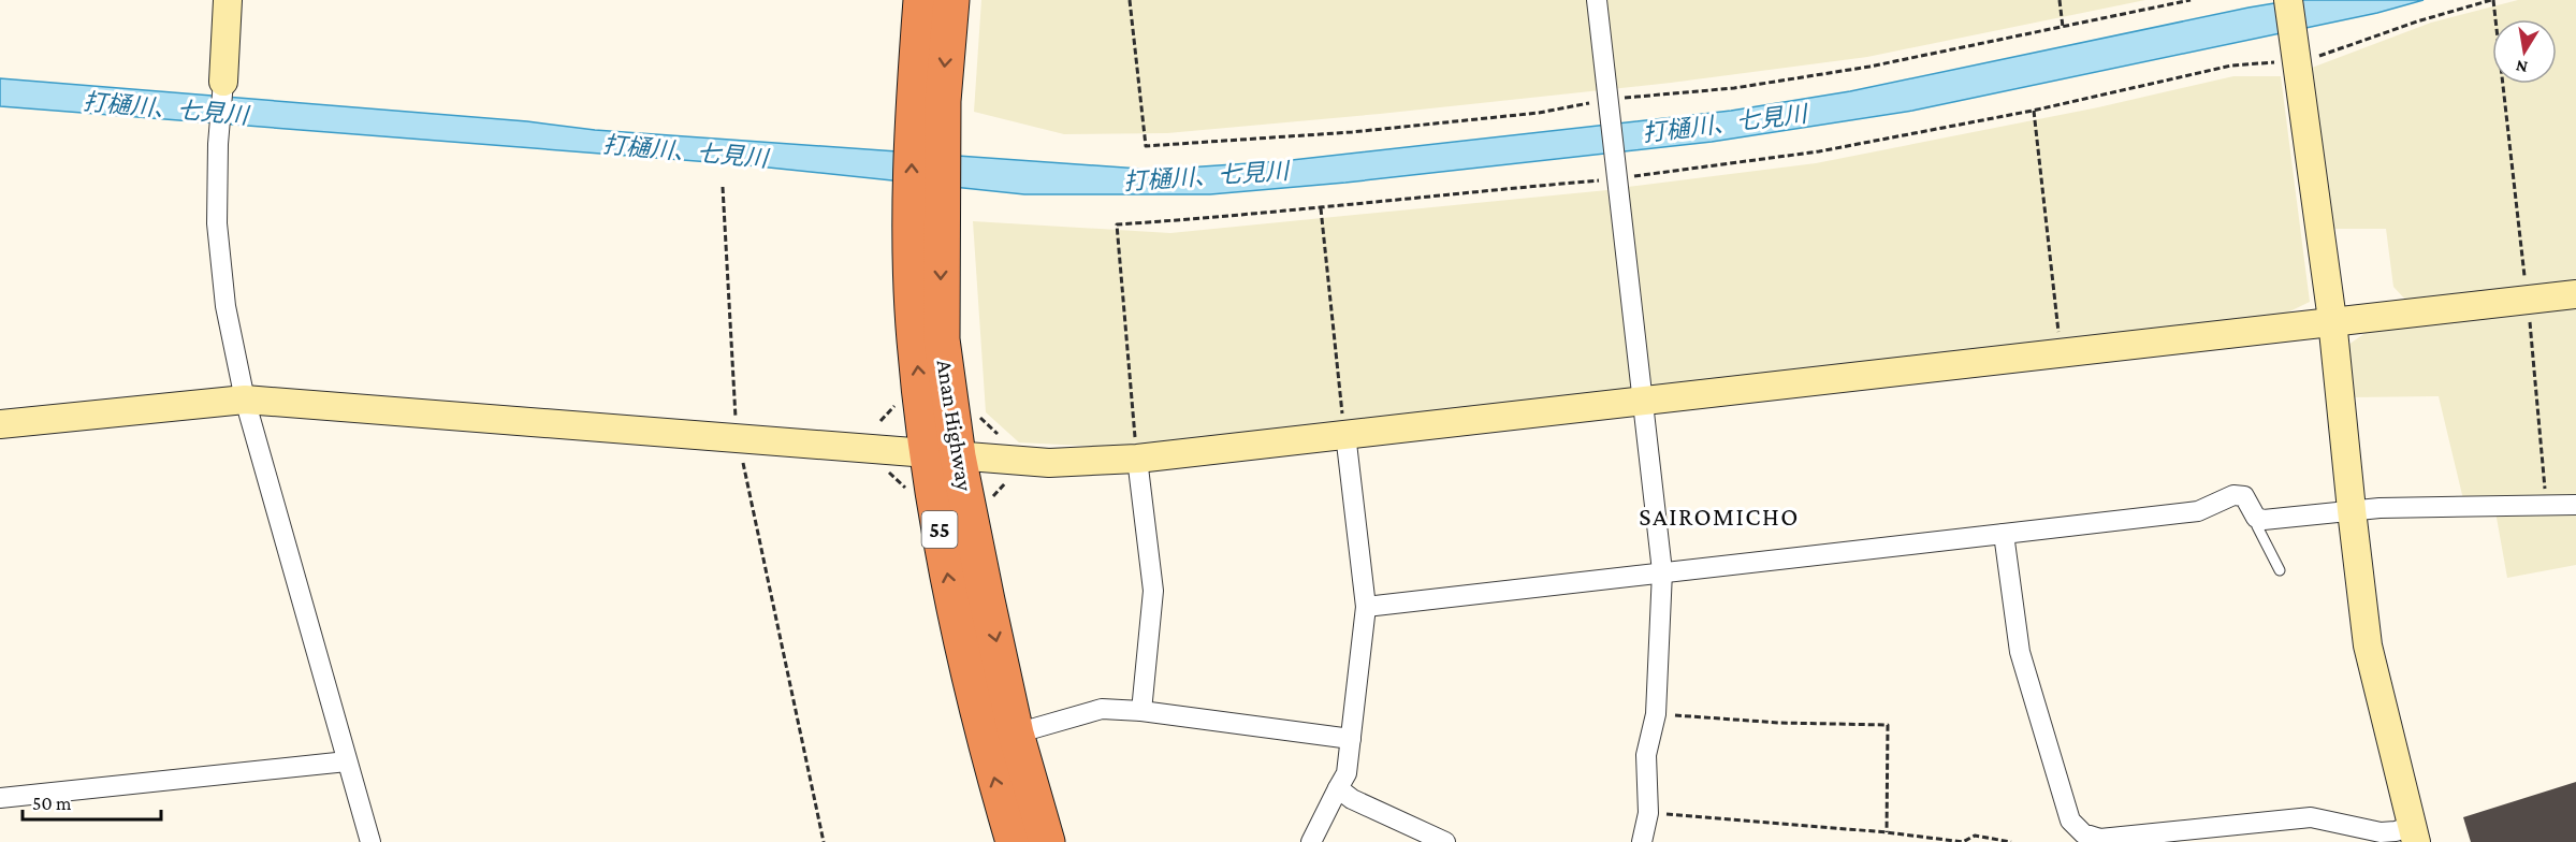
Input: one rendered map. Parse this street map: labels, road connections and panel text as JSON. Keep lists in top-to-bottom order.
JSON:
{
  "streets": {
    "highway": ["Anan Highway", "55"]
  },
  "districts": ["SAIROMICHO"],
  "water": ["打樋川、七見川"],
  "scale_bar": "50 m",
  "north": "bottom"
}
